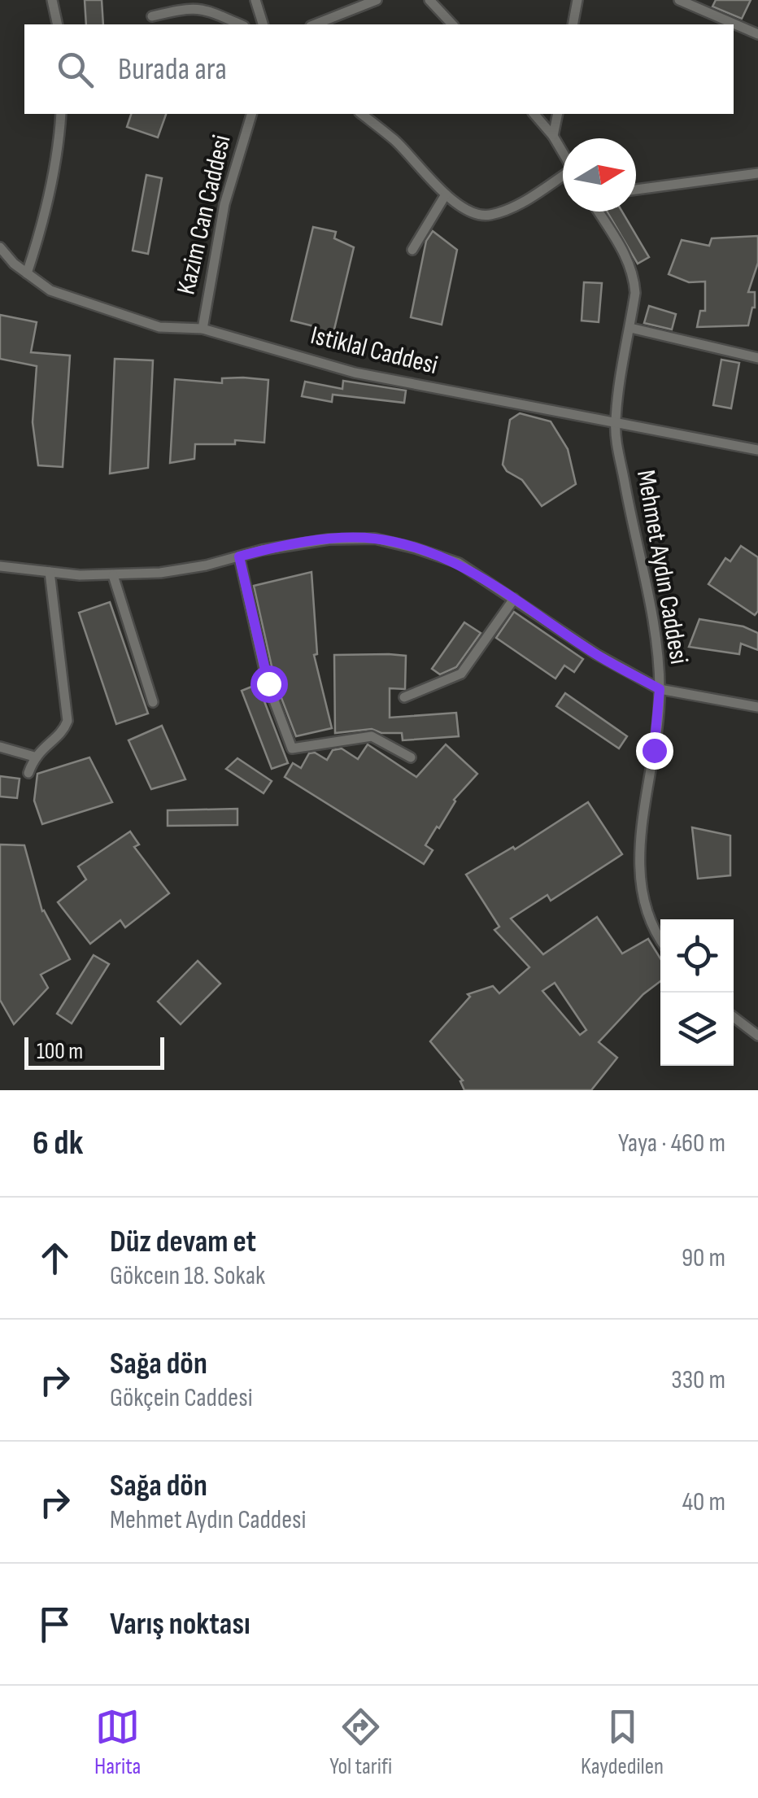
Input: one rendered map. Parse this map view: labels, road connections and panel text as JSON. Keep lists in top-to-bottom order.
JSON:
{
  "streets": {
    "street": ["Kazim Can Caddesi", "Istiklal Caddesi", "Mehmet Aydın Caddesi"]
  },
  "crossings": [
    ["Kazim Can Caddesi", "Istiklal Caddesi"],
    ["Istiklal Caddesi", "Mehmet Aydın Caddesi"]
  ],
  "scale_bar": "100 m",
  "north": "right",
  "page": {
    "search": "Burada ara",
    "scale": "100 m",
    "heading": ["6 dk", "Yaya · 460 m"],
    "list": [
      ["Düz devam et", "Gökceın 18. Sokak", "90 m"],
      ["Sağa dön", "Gökçein Caddesi", "330 m"],
      ["Sağa dön", "Mehmet Aydın Caddesi", "40 m"],
      "Varış noktası"
    ],
    "nav": ["Harita", "Yol tarifi", "Kaydedilen"]
  }
}
